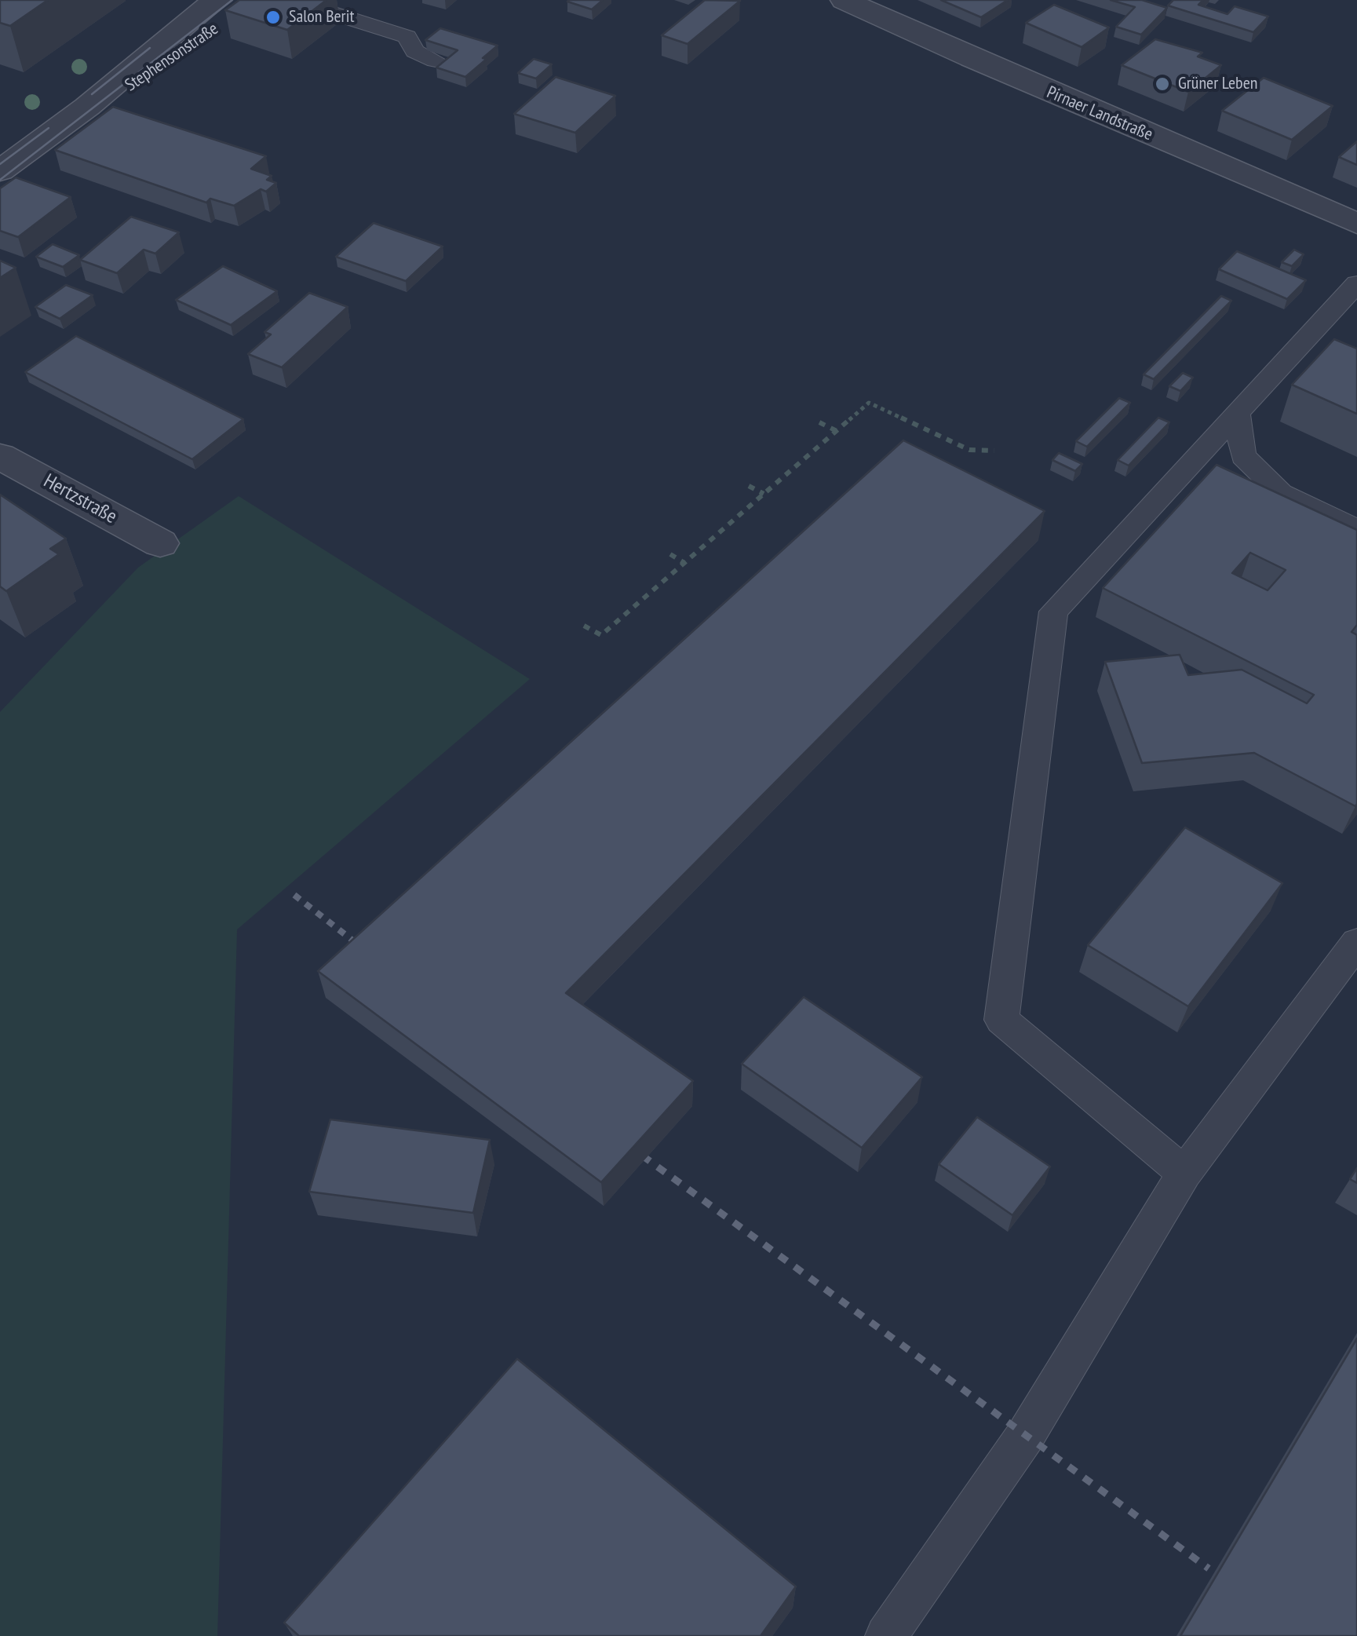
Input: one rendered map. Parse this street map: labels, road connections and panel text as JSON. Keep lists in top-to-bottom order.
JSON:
{
  "streets": {
    "street": ["Stephensonstraße", "Pirnaer Landstraße", "Hertzstraße"]
  },
  "places": ["Salon Berit", "Grüner Leben"]
}
